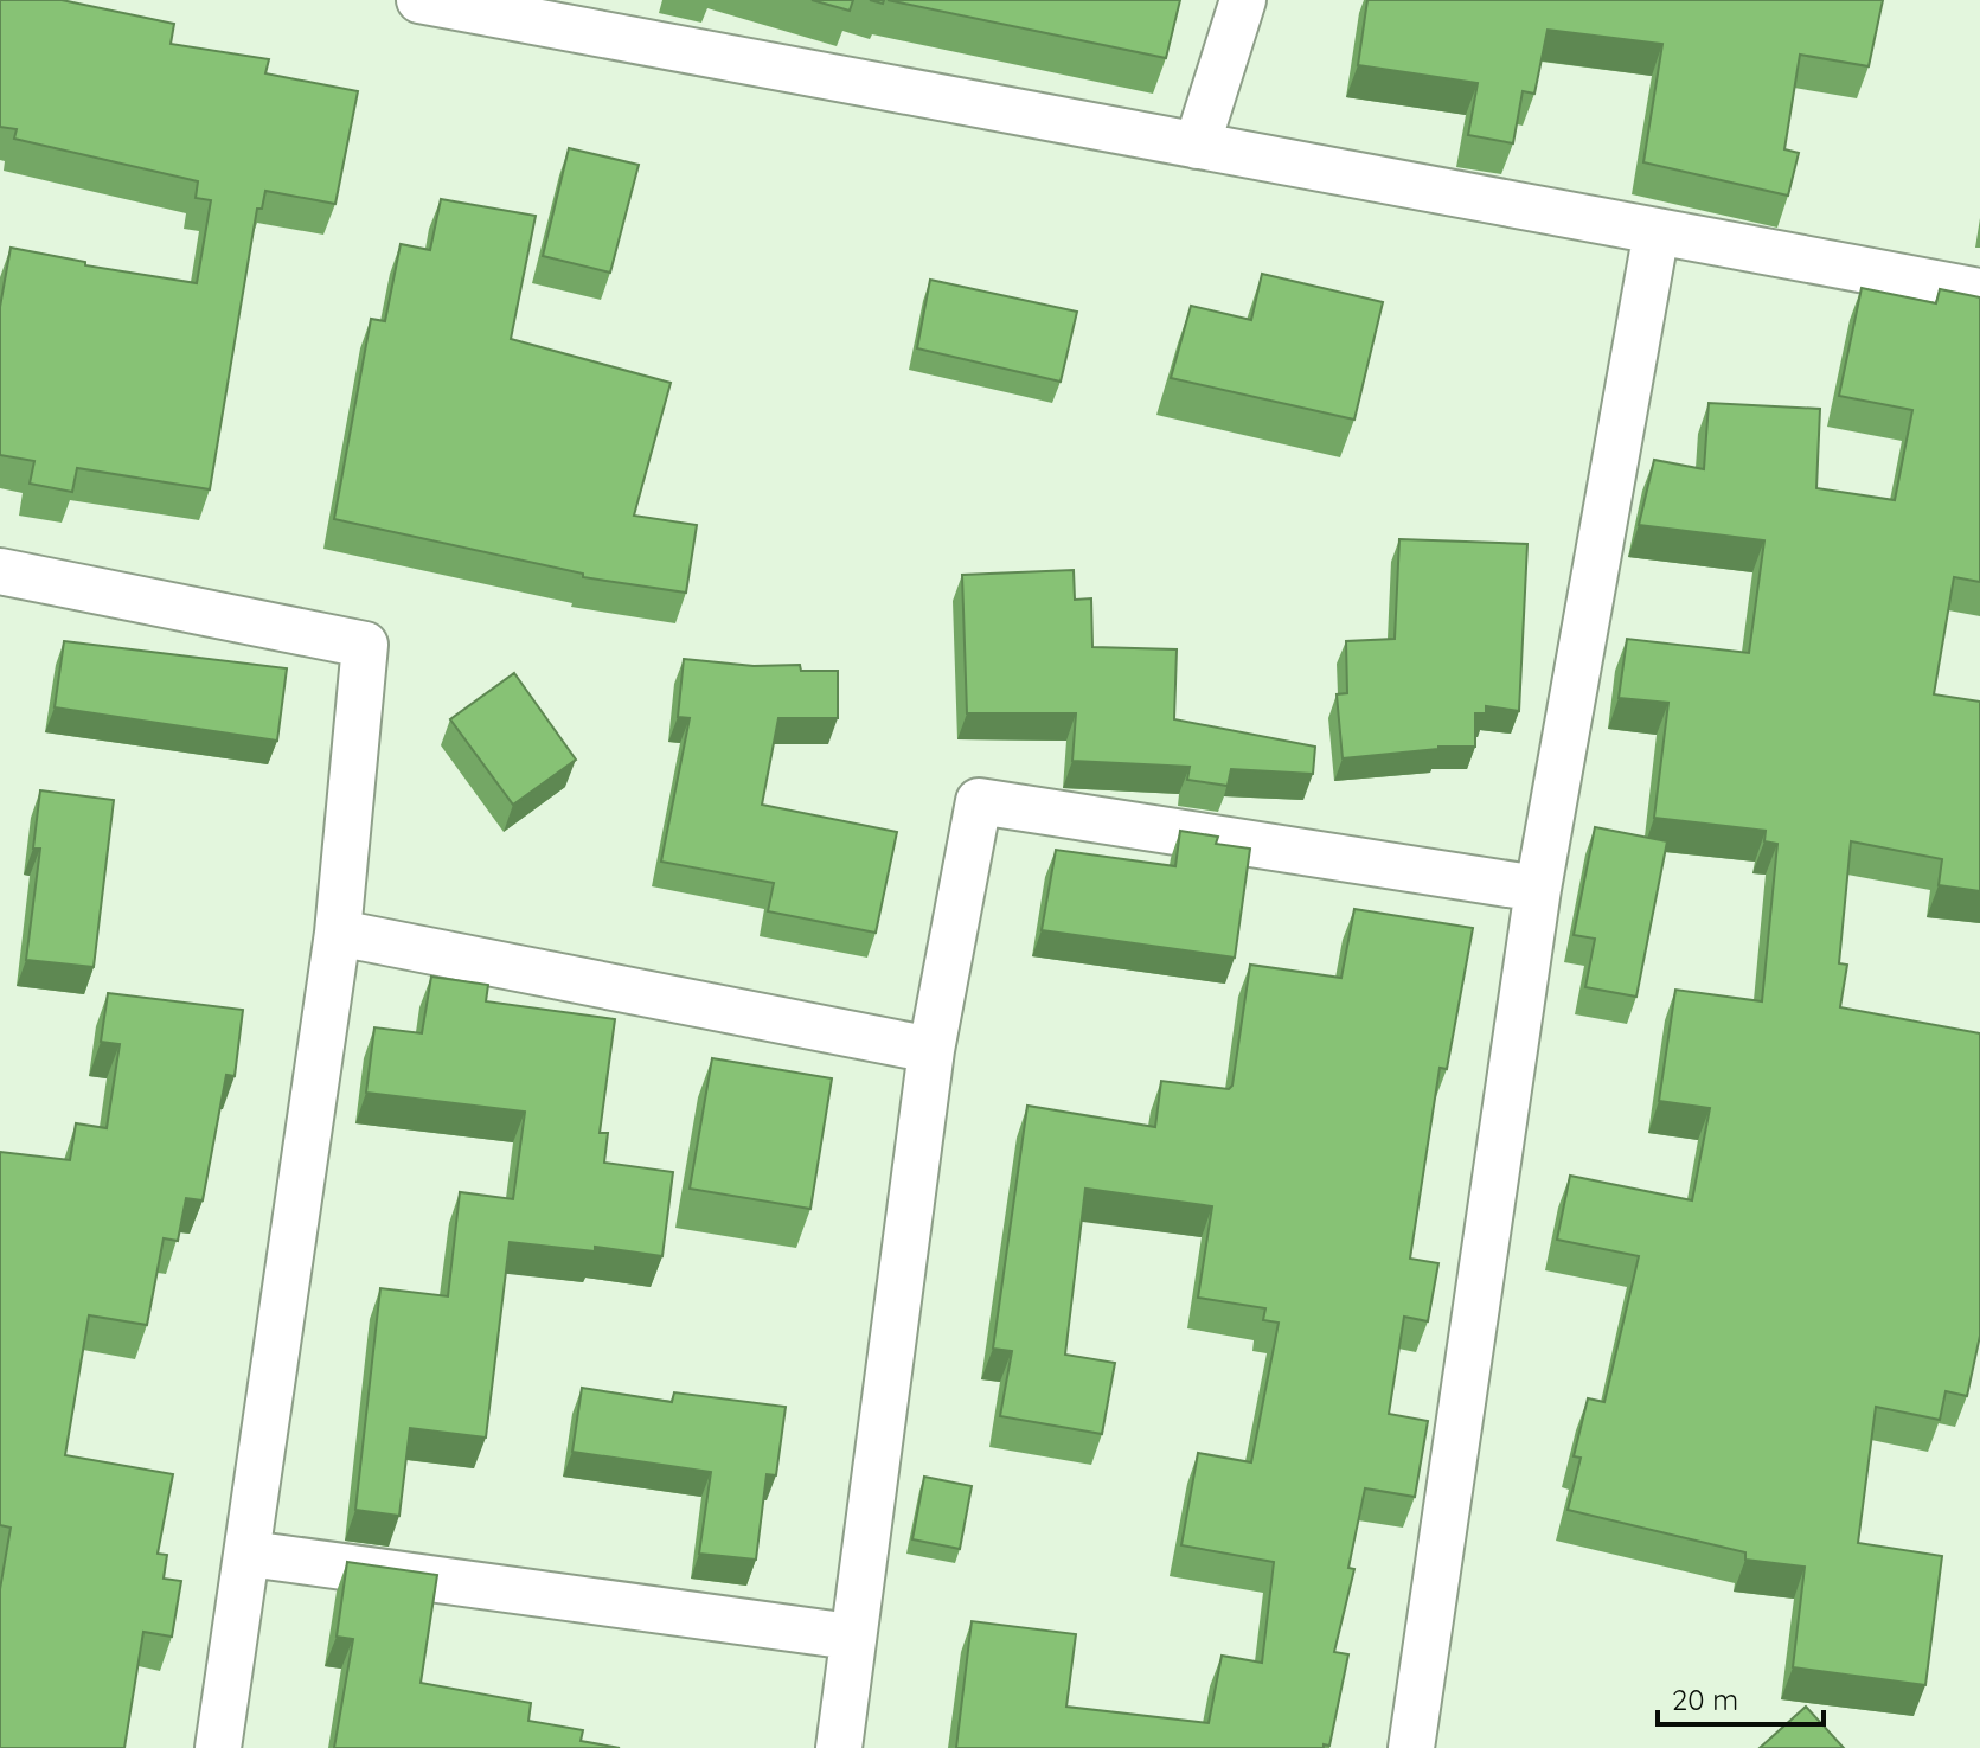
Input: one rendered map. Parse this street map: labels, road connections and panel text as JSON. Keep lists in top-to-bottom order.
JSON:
{
  "scale_bar": "20 m"
}
